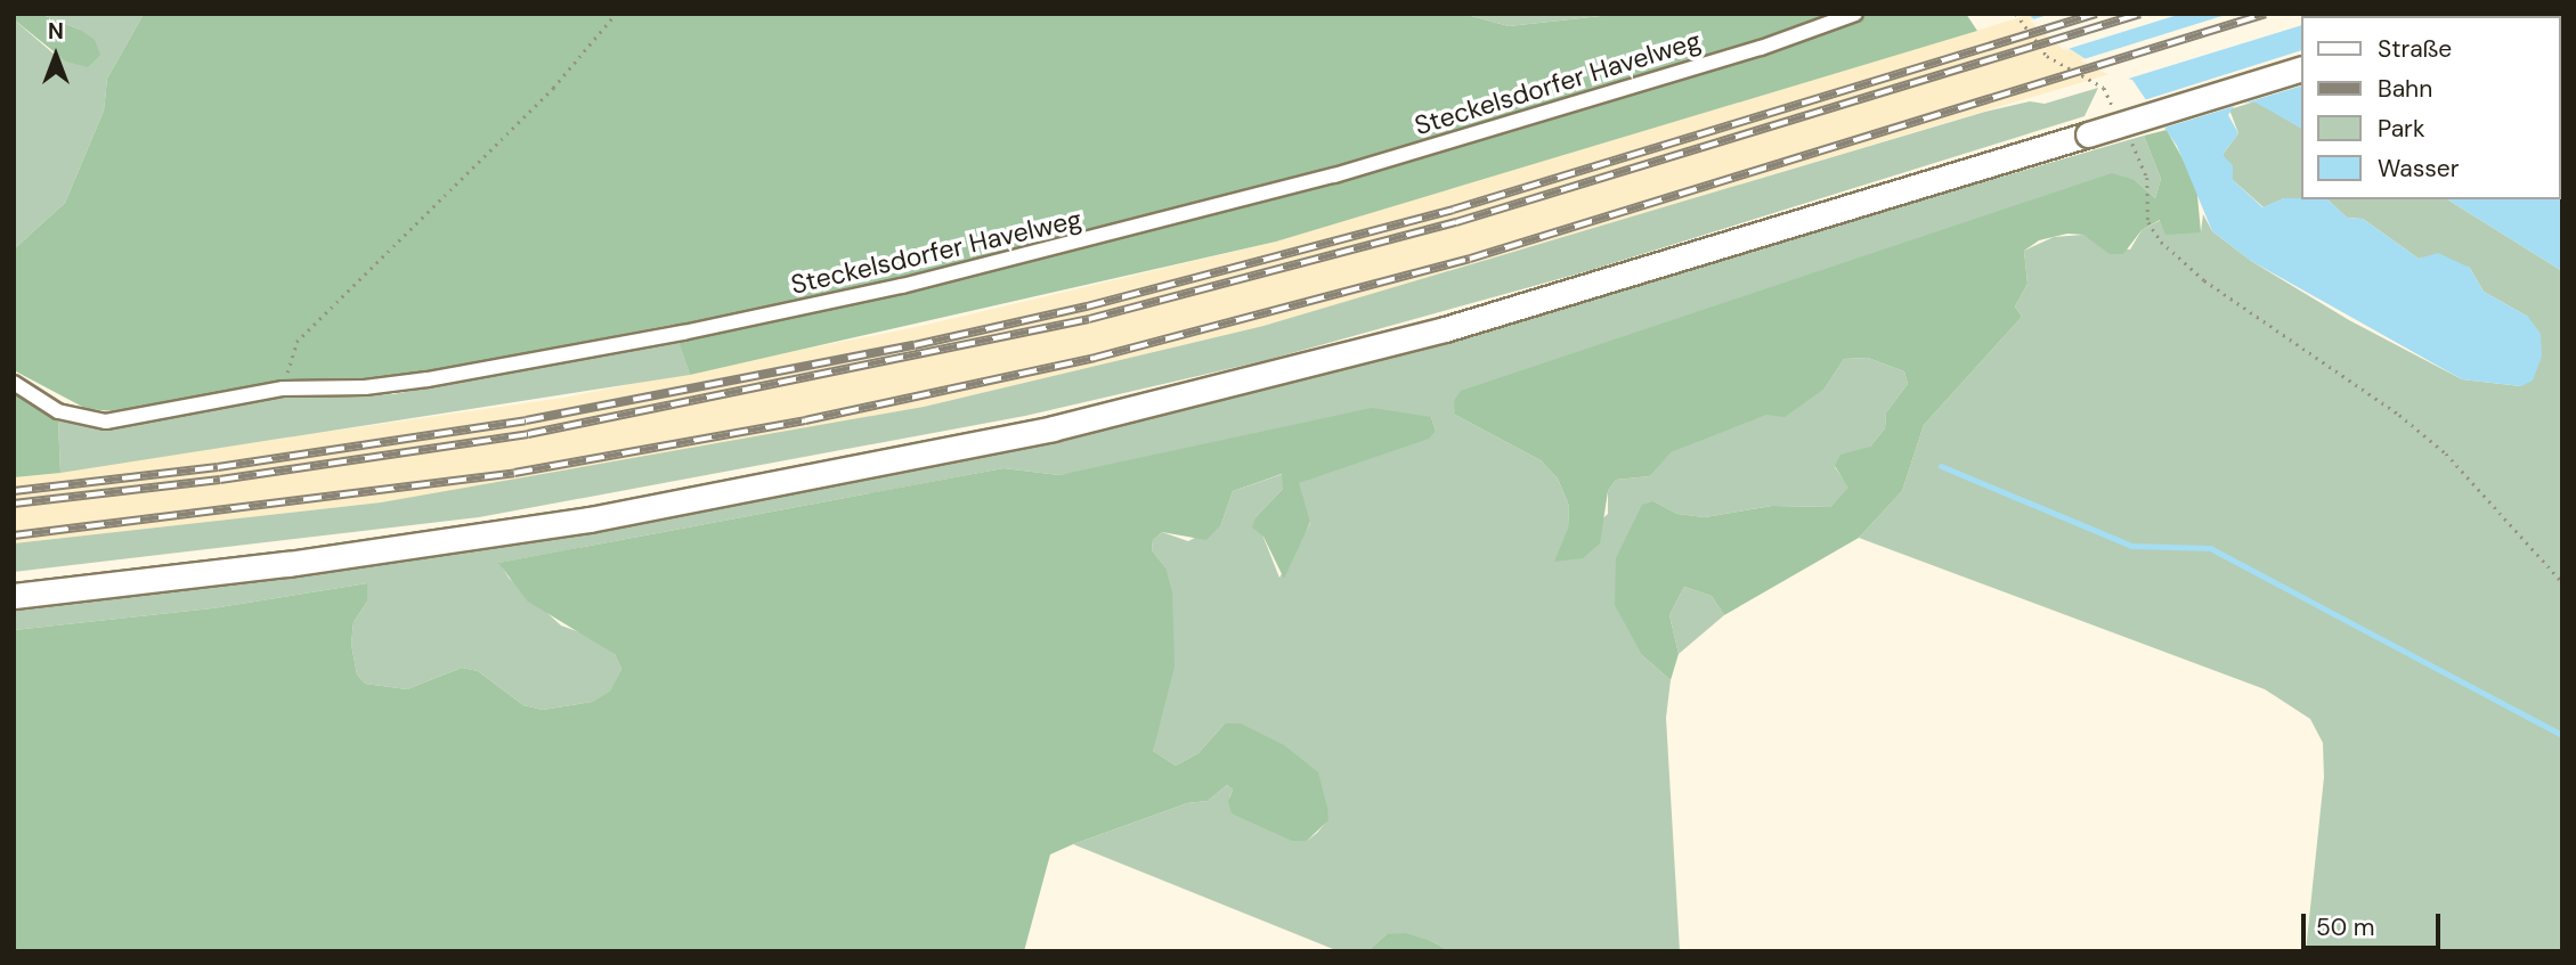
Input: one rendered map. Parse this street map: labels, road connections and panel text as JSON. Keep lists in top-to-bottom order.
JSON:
{
  "streets": {
    "street": ["Steckelsdorfer Havelweg"]
  },
  "legend": [
    "Straße",
    "Bahn",
    "Park",
    "Wasser"
  ],
  "scale_bar": "50 m",
  "north": "top"
}
